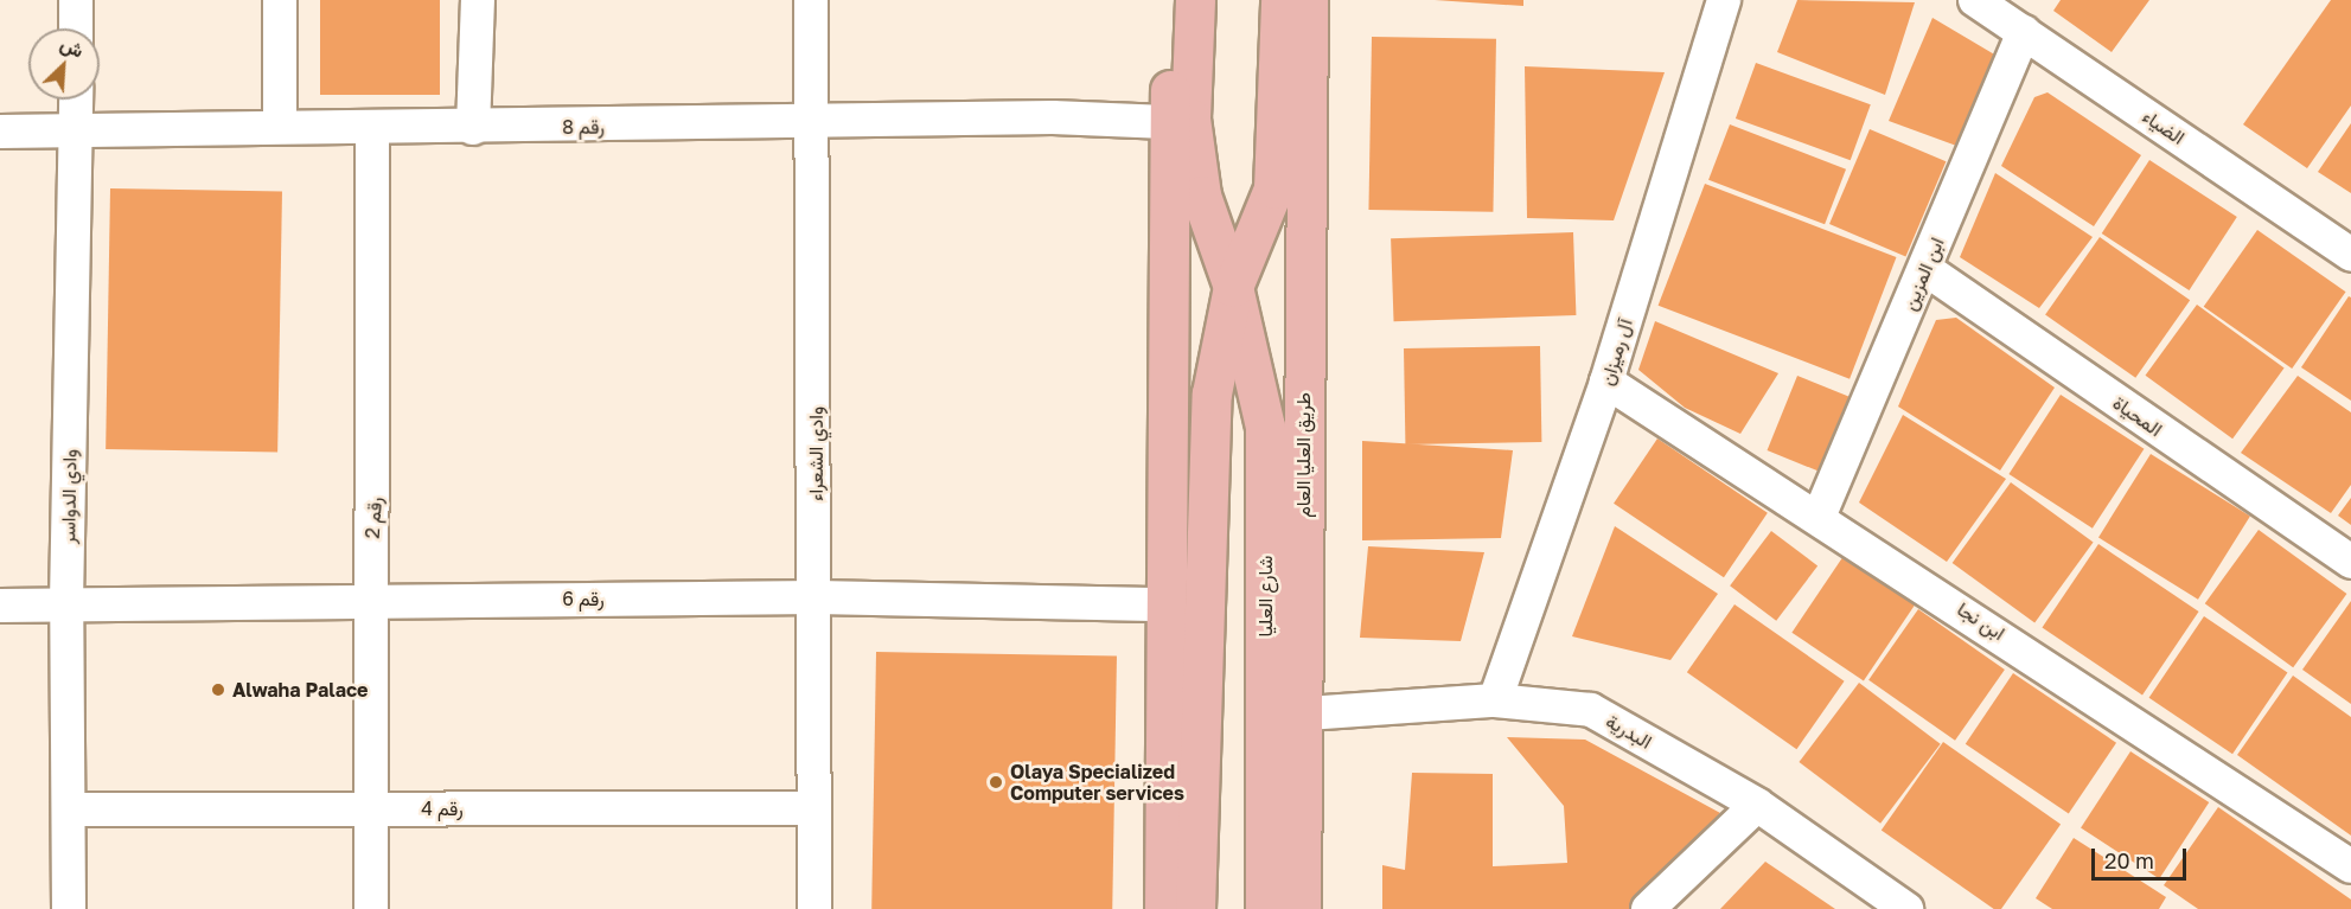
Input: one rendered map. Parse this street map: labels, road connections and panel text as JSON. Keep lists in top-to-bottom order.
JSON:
{
  "streets": {
    "main road": ["طريق العليا العام", "شارع العليا"],
    "street": [
      "رقم 8",
      "الضياء",
      "ابن المزين",
      "آل رميزان",
      "المحياة",
      "وادي الشعراء",
      "وادي الدواسر",
      "رقم 2",
      "رقم 6",
      "ابن نجا",
      "البدرية",
      "رقم 4"
    ]
  },
  "crossings": [
    ["رقم 8", "وادي الشعراء"],
    ["رقم 8", "وادي الدواسر"],
    ["رقم 8", "رقم 2"],
    ["الضياء", "ابن المزين"],
    ["ابن المزين", "المحياة"],
    ["ابن المزين", "ابن نجا"],
    ["آل رميزان", "ابن نجا"],
    ["آل رميزان", "البدرية"],
    ["وادي الشعراء", "رقم 6"],
    ["وادي الشعراء", "رقم 4"],
    ["طريق العليا العام", "البدرية"],
    ["وادي الدواسر", "رقم 6"],
    ["وادي الدواسر", "رقم 4"],
    ["رقم 2", "رقم 6"],
    ["رقم 2", "رقم 4"]
  ],
  "places": ["Alwaha Palace", "Olaya Specialized Computer services"],
  "scale_bar": "20 m",
  "north": "top right"
}
